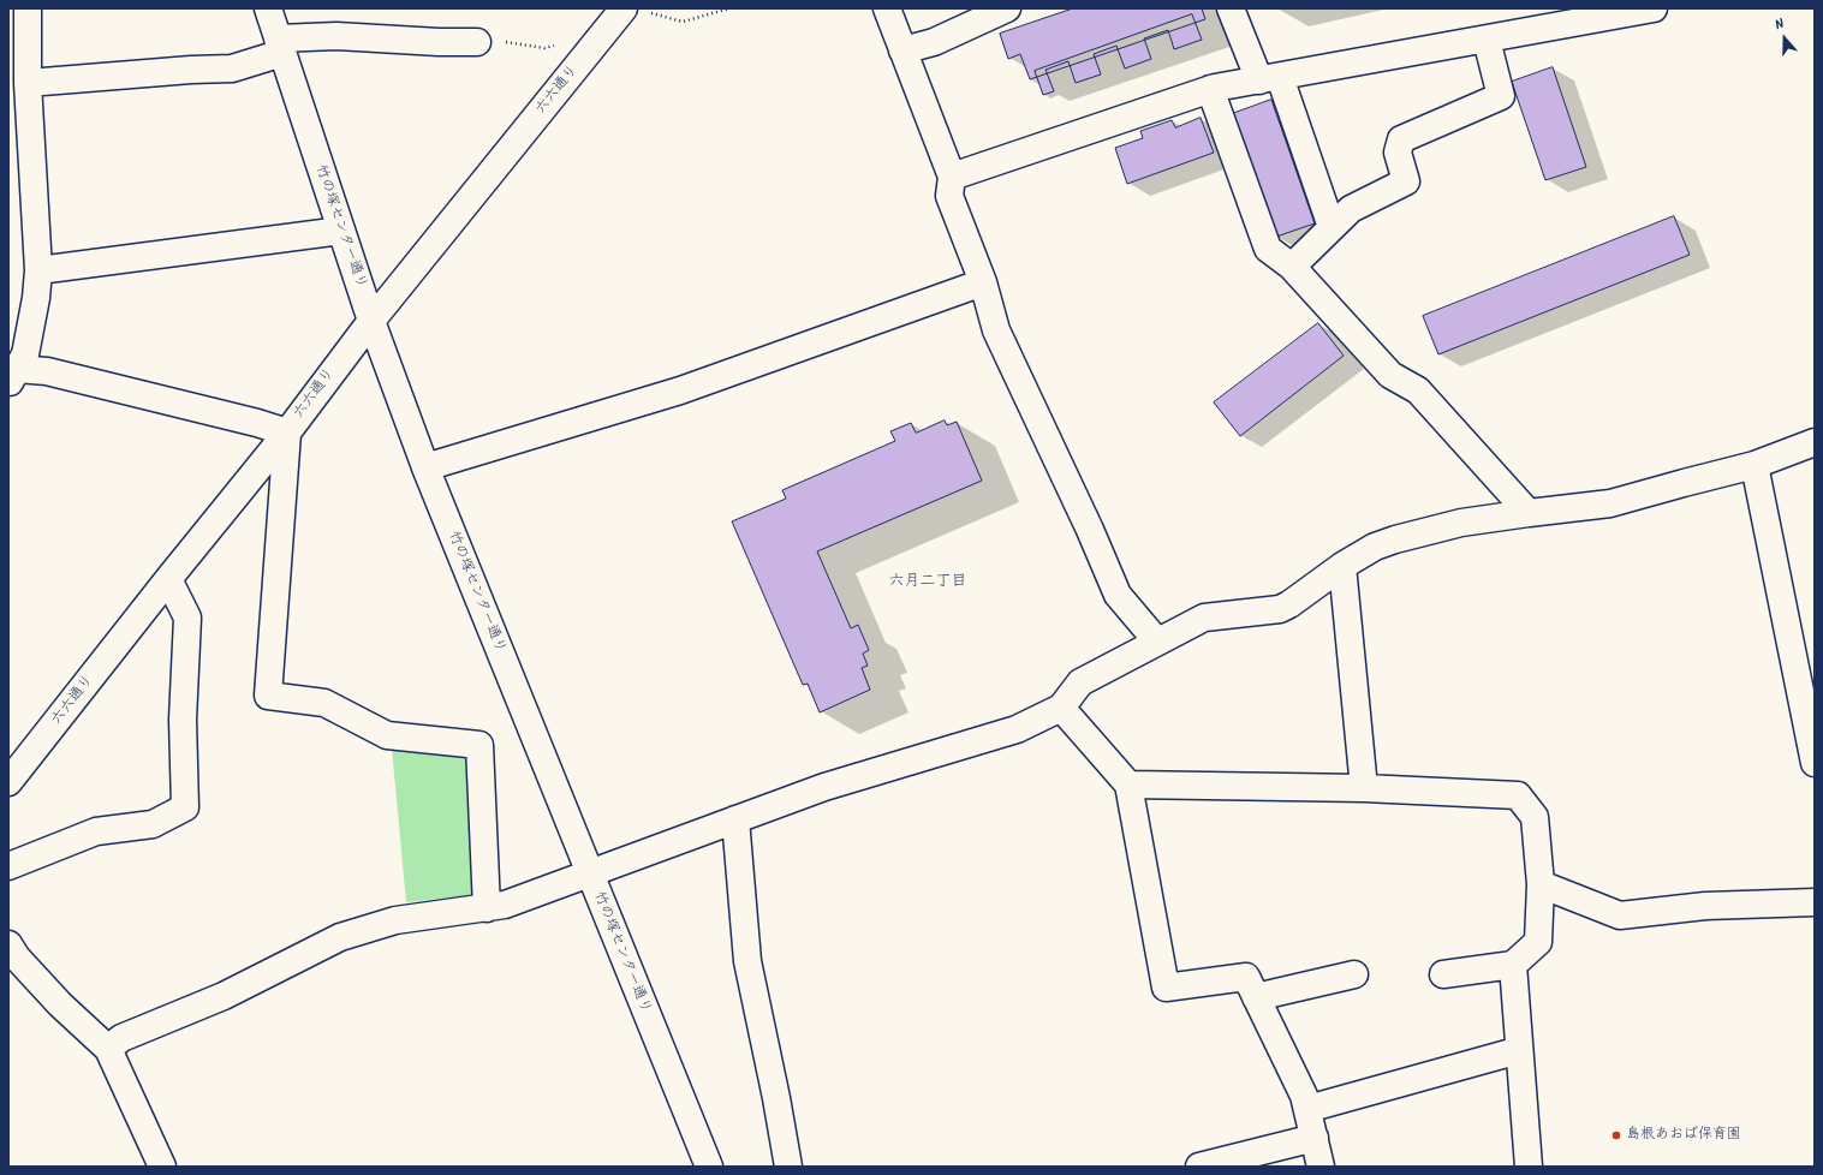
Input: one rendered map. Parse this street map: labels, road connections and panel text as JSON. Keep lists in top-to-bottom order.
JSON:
{
  "streets": {
    "street": ["六六通り", "竹の塚センター通り"]
  },
  "crossings": [
    ["六六通り", "竹の塚センター通り"]
  ],
  "districts": ["六月二丁目"],
  "places": ["島根あおば保育園"],
  "north": "top"
}
